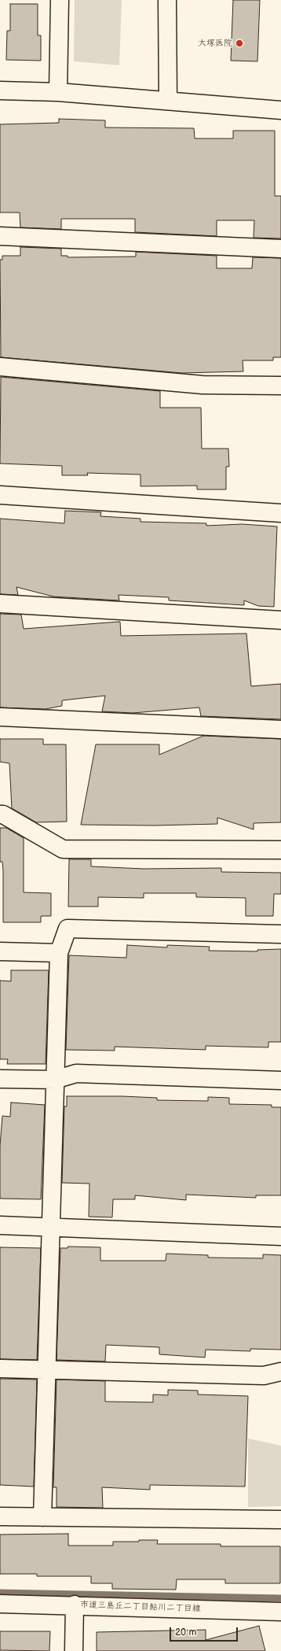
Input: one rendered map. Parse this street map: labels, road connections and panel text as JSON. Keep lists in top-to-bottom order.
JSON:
{
  "streets": {
    "street": ["市道三島丘二丁目鮎川二丁目線"]
  },
  "places": ["大塚医院"],
  "scale_bar": "20 m"
}
